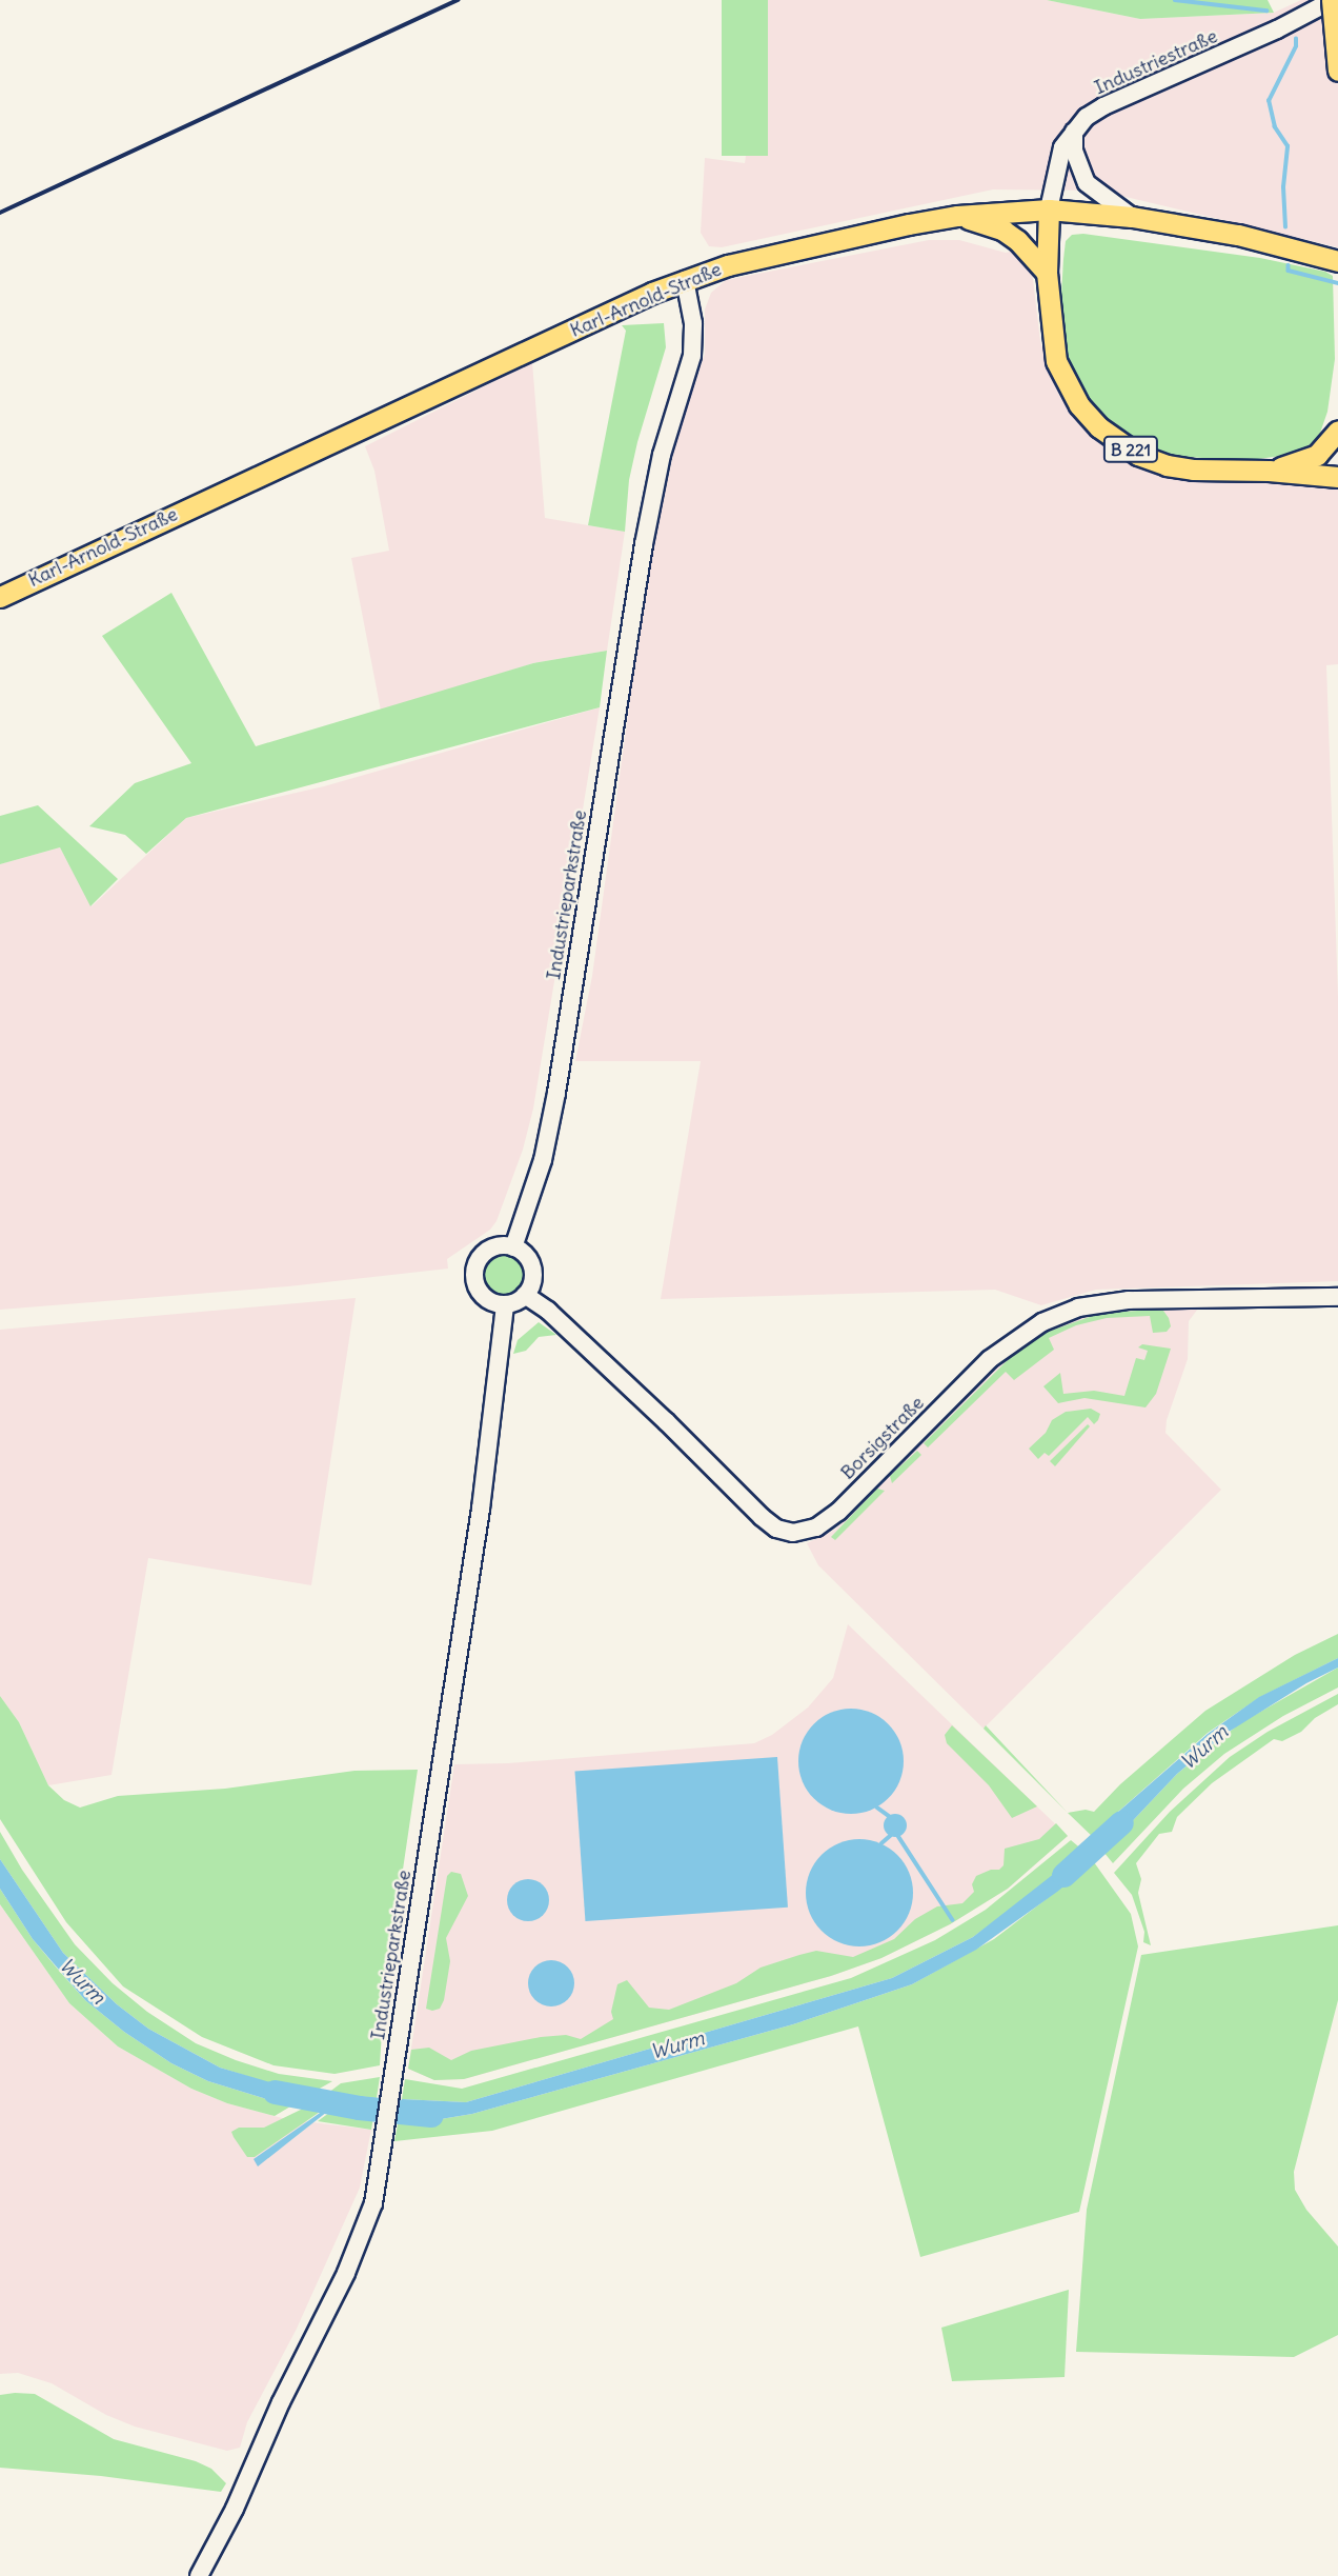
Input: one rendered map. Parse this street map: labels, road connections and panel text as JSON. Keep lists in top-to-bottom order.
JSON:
{
  "streets": {
    "main road": ["Karl-Arnold-Straße", "B 221"],
    "street": ["Industriestraße", "Industrieparkstraße", "Borsigstraße"]
  },
  "crossings": [
    ["Industriestraße", "Karl-Arnold-Straße"],
    ["Industriestraße", "B 221"],
    ["Karl-Arnold-Straße", "B 221"],
    ["Karl-Arnold-Straße", "Industrieparkstraße"],
    ["Industrieparkstraße", "Borsigstraße"]
  ],
  "water": ["Wurm"]
}
